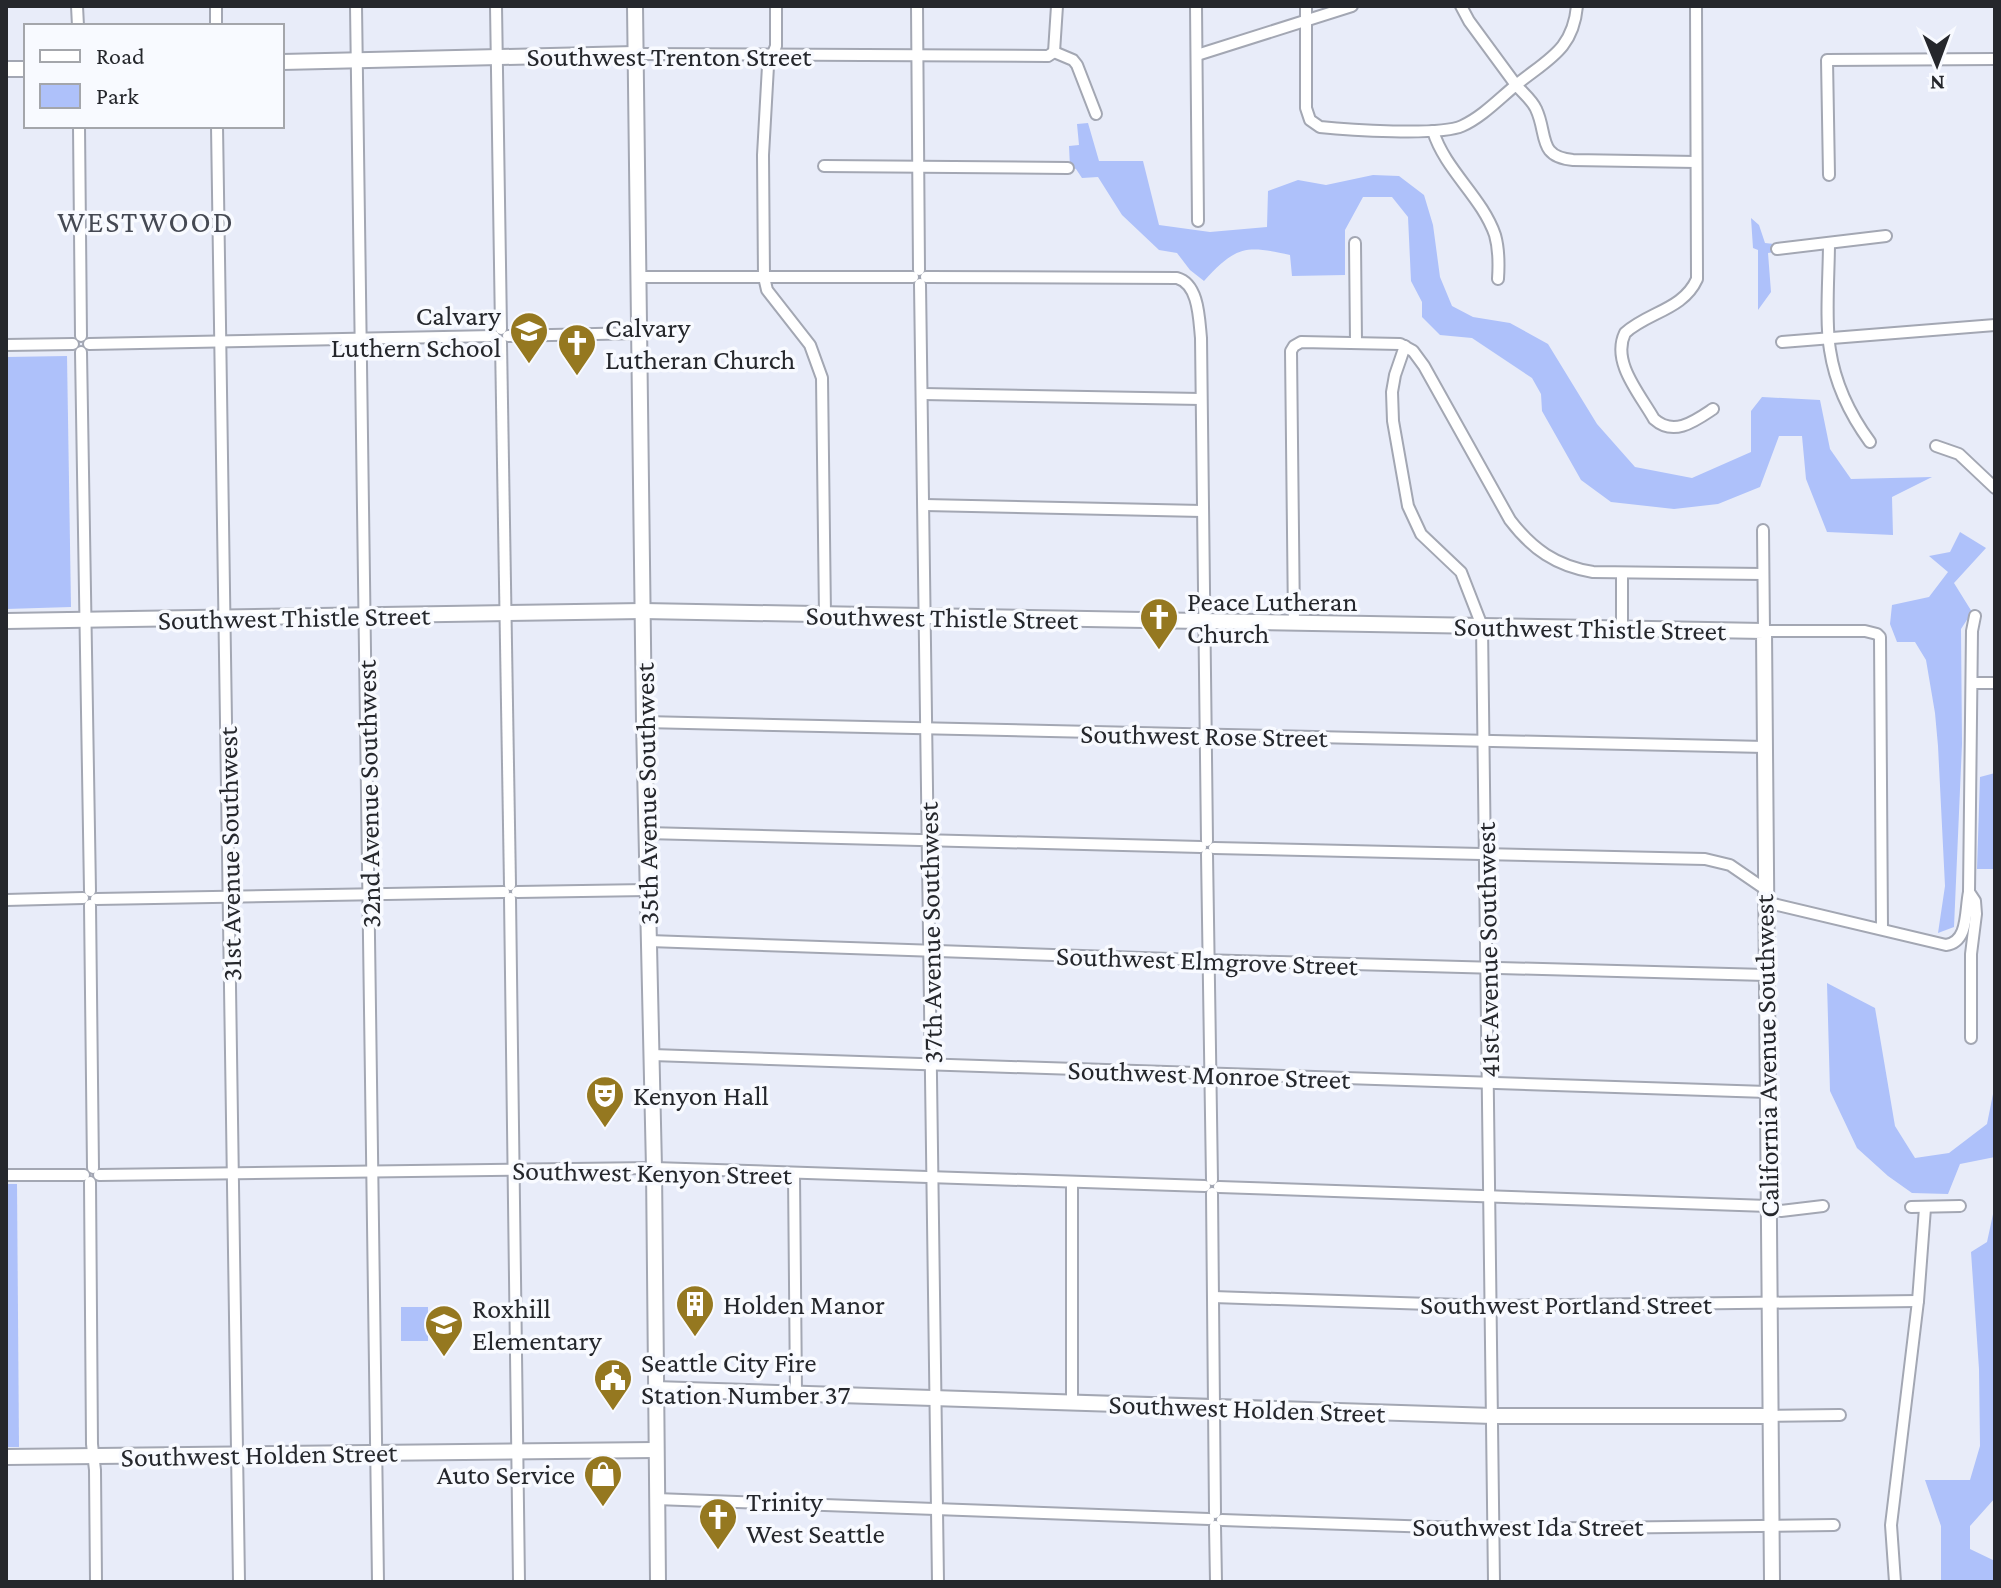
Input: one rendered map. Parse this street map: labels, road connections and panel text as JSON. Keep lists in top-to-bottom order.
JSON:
{
  "streets": {
    "main road": [
      "Southwest Trenton Street",
      "Southwest Thistle Street",
      "35th Avenue Southwest",
      "California Avenue Southwest",
      "Southwest Holden Street"
    ],
    "street": [
      "Southwest Rose Street",
      "32nd Avenue Southwest",
      "31st Avenue Southwest",
      "37th Avenue Southwest",
      "41st Avenue Southwest",
      "Southwest Elmgrove Street",
      "Southwest Monroe Street",
      "Southwest Kenyon Street",
      "Southwest Portland Street",
      "Southwest Ida Street"
    ]
  },
  "crossings": [
    ["Southwest Trenton Street", "32nd Avenue Southwest"],
    ["Southwest Trenton Street", "35th Avenue Southwest"],
    ["Southwest Trenton Street", "37th Avenue Southwest"],
    ["Southwest Thistle Street", "32nd Avenue Southwest"],
    ["Southwest Thistle Street", "35th Avenue Southwest"],
    ["Southwest Thistle Street", "31st Avenue Southwest"],
    ["Southwest Thistle Street", "37th Avenue Southwest"],
    ["Southwest Thistle Street", "41st Avenue Southwest"],
    ["Southwest Thistle Street", "California Avenue Southwest"],
    ["Southwest Rose Street", "35th Avenue Southwest"],
    ["Southwest Rose Street", "37th Avenue Southwest"],
    ["Southwest Rose Street", "41st Avenue Southwest"],
    ["Southwest Rose Street", "California Avenue Southwest"],
    ["32nd Avenue Southwest", "Southwest Kenyon Street"],
    ["32nd Avenue Southwest", "Southwest Holden Street"],
    ["35th Avenue Southwest", "Southwest Elmgrove Street"],
    ["35th Avenue Southwest", "Southwest Monroe Street"],
    ["35th Avenue Southwest", "Southwest Kenyon Street"],
    ["35th Avenue Southwest", "Southwest Holden Street"],
    ["35th Avenue Southwest", "Southwest Ida Street"],
    ["31st Avenue Southwest", "Southwest Kenyon Street"],
    ["31st Avenue Southwest", "Southwest Holden Street"],
    ["37th Avenue Southwest", "Southwest Elmgrove Street"],
    ["37th Avenue Southwest", "Southwest Monroe Street"],
    ["37th Avenue Southwest", "Southwest Kenyon Street"],
    ["37th Avenue Southwest", "Southwest Holden Street"],
    ["37th Avenue Southwest", "Southwest Ida Street"],
    ["41st Avenue Southwest", "Southwest Elmgrove Street"],
    ["41st Avenue Southwest", "Southwest Monroe Street"],
    ["41st Avenue Southwest", "Southwest Kenyon Street"],
    ["41st Avenue Southwest", "Southwest Portland Street"],
    ["41st Avenue Southwest", "Southwest Holden Street"],
    ["41st Avenue Southwest", "Southwest Ida Street"],
    ["Southwest Elmgrove Street", "California Avenue Southwest"],
    ["California Avenue Southwest", "Southwest Monroe Street"],
    ["California Avenue Southwest", "Southwest Kenyon Street"],
    ["California Avenue Southwest", "Southwest Portland Street"],
    ["California Avenue Southwest", "Southwest Holden Street"],
    ["California Avenue Southwest", "Southwest Ida Street"]
  ],
  "districts": ["WESTWOOD"],
  "places": {
    "school or university": ["Calvary Luthern School", "Roxhill Elementary"],
    "church": ["Calvary Lutheran Church", "Peace Lutheran Church", "Trinity West Seattle"],
    "theatre": ["Kenyon Hall"],
    "building": ["Holden Manor"],
    "public building": ["Seattle City Fire Station Number 37"],
    "shop": ["Auto Service"]
  },
  "legend": ["Road", "Park"],
  "north": "bottom"
}
